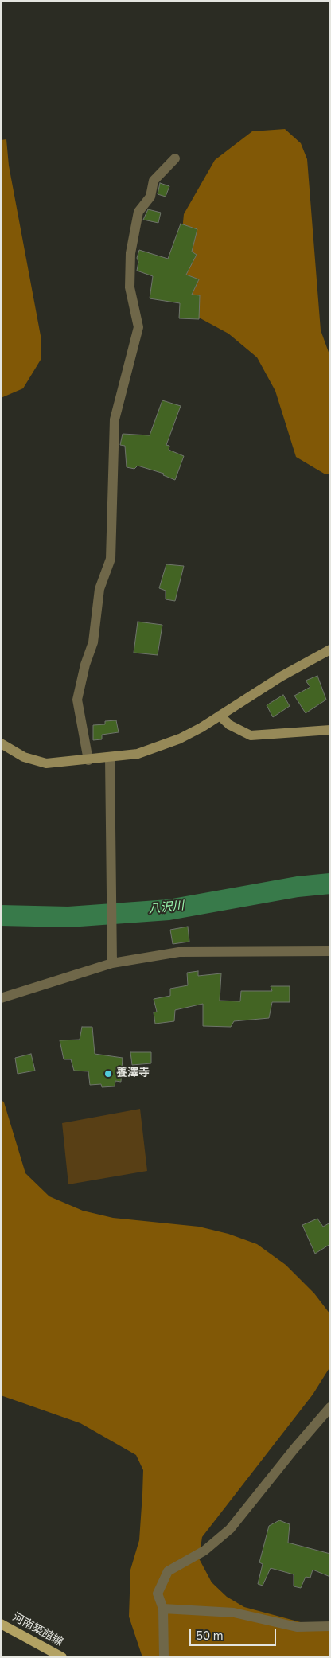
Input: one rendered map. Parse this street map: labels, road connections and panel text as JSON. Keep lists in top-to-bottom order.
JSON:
{
  "streets": {
    "main road": ["河南築館線"]
  },
  "water": ["八沢川"],
  "places": ["養澤寺"],
  "scale_bar": "50 m"
}
